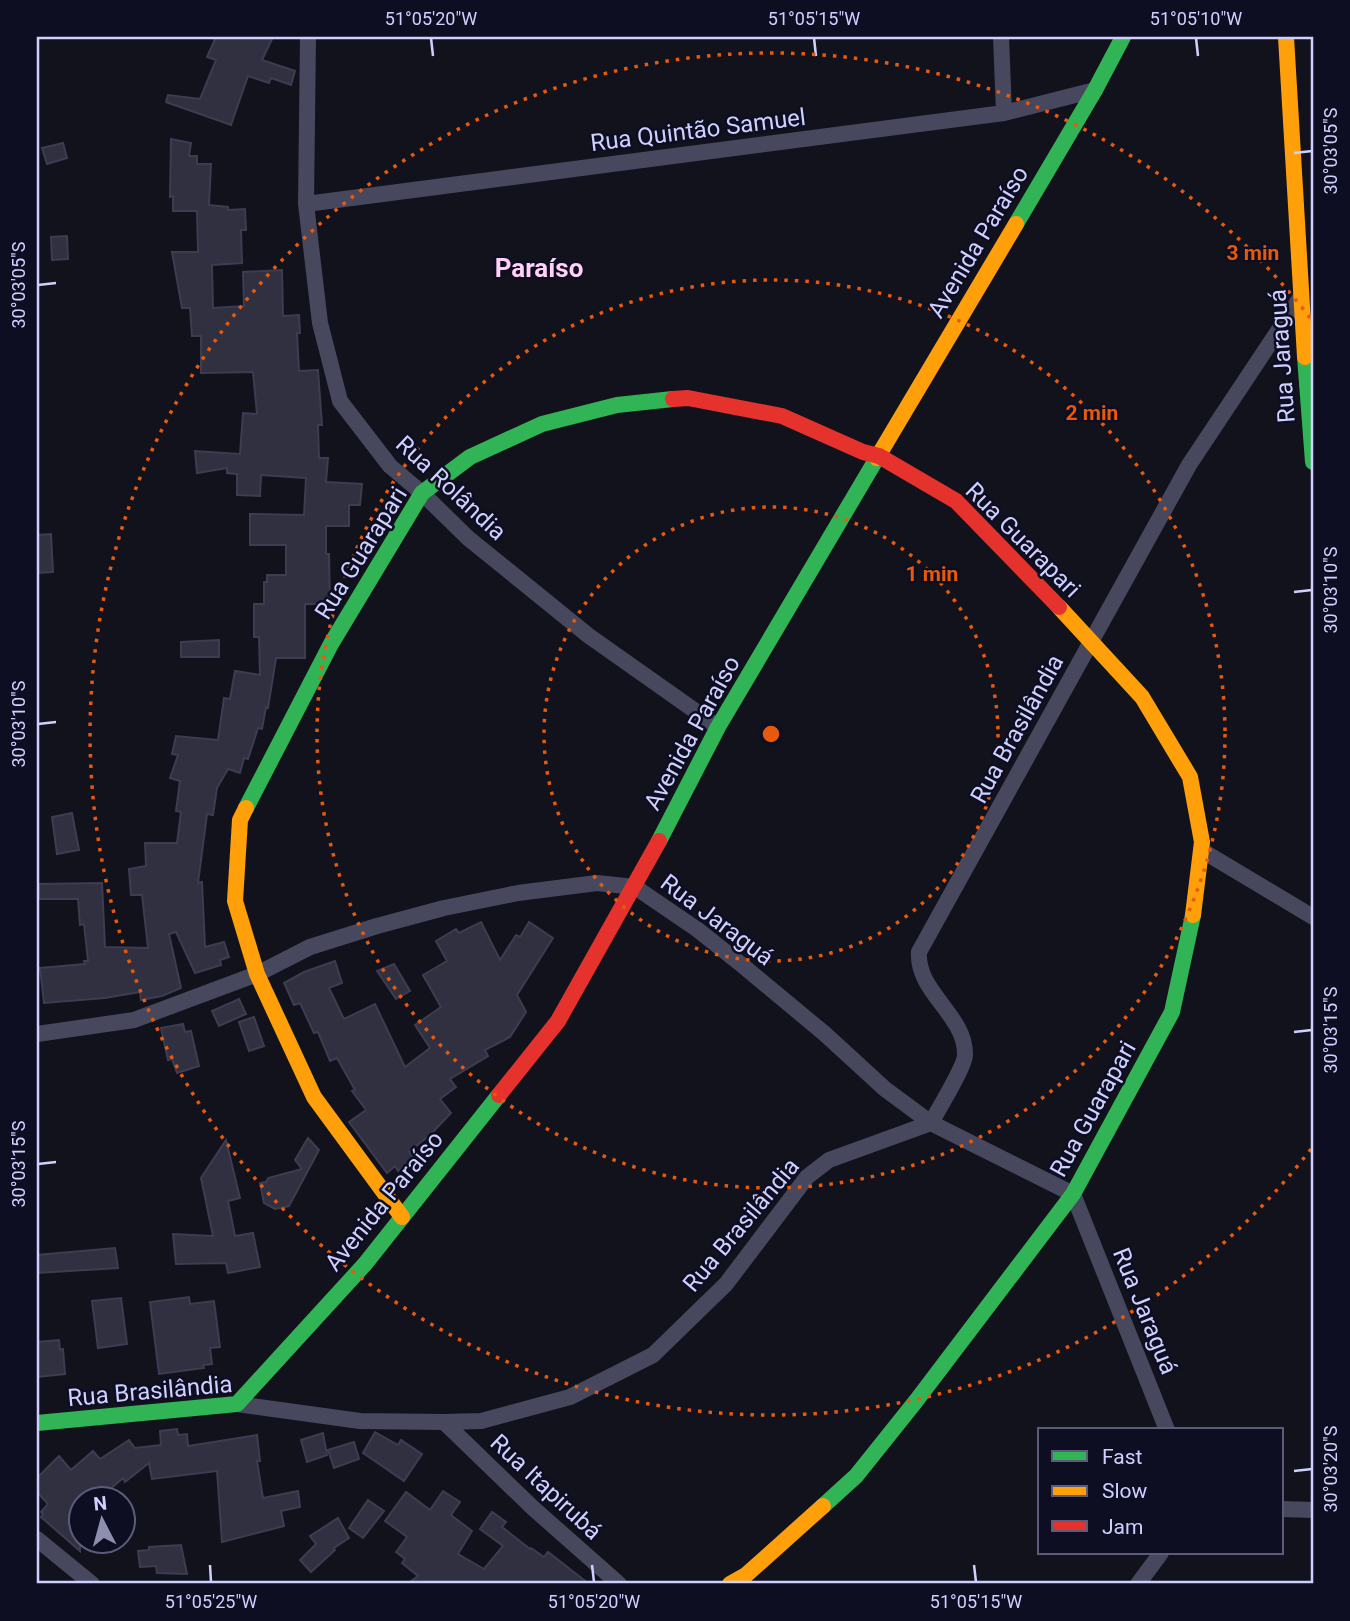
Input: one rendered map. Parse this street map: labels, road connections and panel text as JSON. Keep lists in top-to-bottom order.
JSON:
{
  "streets": {
    "street": [
      "Rua Quintão Samuel",
      "Avenida Paraíso",
      "Rua Jaraguá",
      "Rua Rolândia",
      "Rua Guarapari",
      "Rua Brasilândia",
      "Rua Itapirubá"
    ]
  },
  "crossings": [
    ["Rua Quintão Samuel", "Avenida Paraíso"],
    ["Rua Quintão Samuel", "Rua Rolândia"],
    ["Avenida Paraíso", "Rua Jaraguá"],
    ["Avenida Paraíso", "Rua Rolândia"],
    ["Avenida Paraíso", "Rua Guarapari"],
    ["Avenida Paraíso", "Rua Brasilândia"],
    ["Rua Jaraguá", "Rua Guarapari"],
    ["Rua Jaraguá", "Rua Brasilândia"],
    ["Rua Rolândia", "Rua Guarapari"],
    ["Rua Guarapari", "Rua Brasilândia"],
    ["Rua Brasilândia", "Rua Itapirubá"]
  ],
  "districts": ["Paraíso"],
  "legend": ["Fast", "Slow", "Jam"],
  "north": "top",
  "coordinates": [
    "51°05'20\"W",
    "51°05'15\"W",
    "51°05'10\"W",
    "30°03'05\"S",
    "30°03'10\"S",
    "30°03'15\"S",
    "30°03'20\"S",
    "51°05'25\"W"
  ],
  "rings": ["3 min", "2 min", "1 min"]
}
